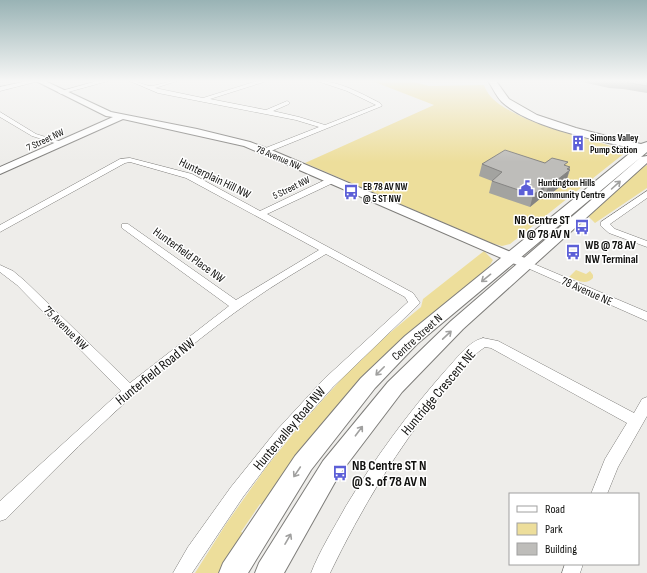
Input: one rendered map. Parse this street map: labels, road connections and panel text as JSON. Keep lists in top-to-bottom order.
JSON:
{
  "streets": {
    "main road": ["Centre Street N"],
    "street": [
      "7 Street NW",
      "78 Avenue NW",
      "Hunterplain Hill NW",
      "5 Street NW",
      "Hunterfield Place NW",
      "78 Avenue NE",
      "75 Avenue NW",
      "Hunterfield Road NW",
      "Huntridge Crescent NE",
      "Huntervalley Road NW"
    ]
  },
  "crossings": [
    ["7 Street NW", "78 Avenue NW"],
    ["78 Avenue NW", "5 Street NW"],
    ["78 Avenue NW", "78 Avenue NE"],
    ["78 Avenue NW", "Centre Street N"],
    ["Hunterplain Hill NW", "5 Street NW"],
    ["Hunterplain Hill NW", "Hunterfield Road NW"],
    ["Hunterplain Hill NW", "Huntervalley Road NW"],
    ["Hunterfield Place NW", "Hunterfield Road NW"],
    ["78 Avenue NE", "Centre Street N"],
    ["75 Avenue NW", "Hunterfield Road NW"]
  ],
  "places": {
    "building": ["Simons Valley Pump Station"],
    "public building": ["Huntington Hills Community Centre"],
    "bus stop": [
      "EB 78 AV NW @ 5 ST NW",
      "NB Centre ST N @ 78 AV N",
      "WB @ 78 AV NW Terminal",
      "NB Centre ST N @ S. of 78 AV N"
    ]
  },
  "legend": ["Road", "Park", "Building"]
}
